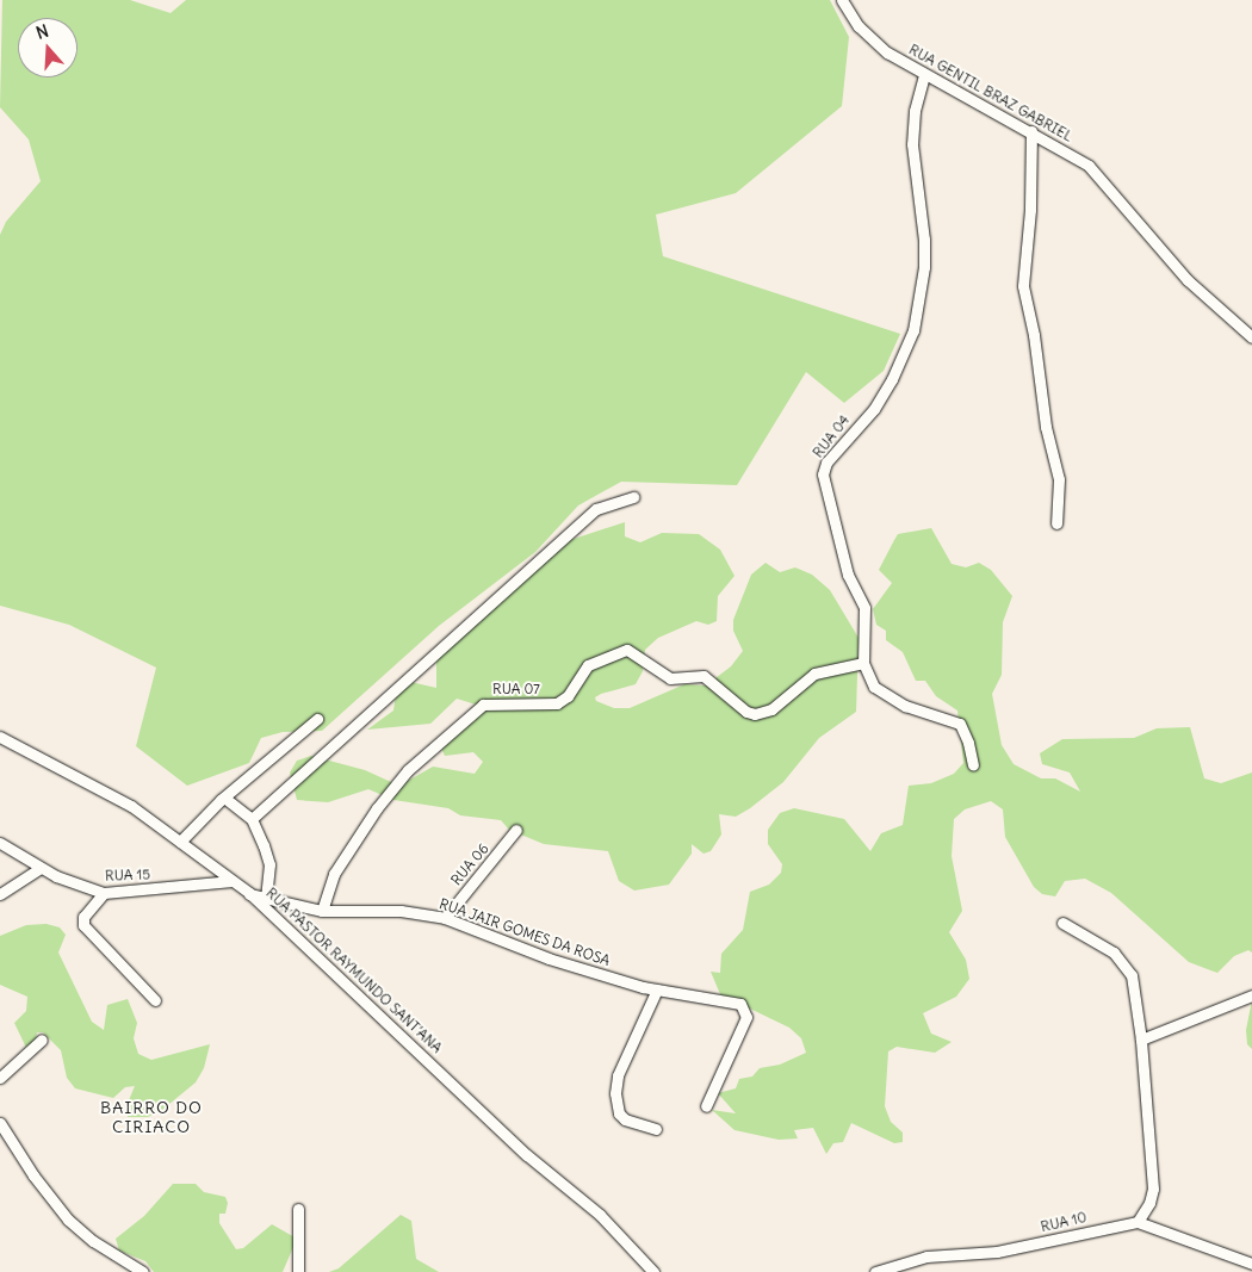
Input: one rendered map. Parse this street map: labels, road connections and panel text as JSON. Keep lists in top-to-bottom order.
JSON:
{
  "streets": {
    "street": [
      "RUA GENTIL BRAZ GABRIEL",
      "RUA 04",
      "RUA 07",
      "RUA 06",
      "RUA 15",
      "RUA JAIR GOMES DA ROSA",
      "RUA PASTOR RAYMUNDO SANT’ANA",
      "RUA 10"
    ]
  },
  "crossings": [
    ["RUA GENTIL BRAZ GABRIEL", "RUA 04"],
    ["RUA 04", "RUA 07"],
    ["RUA 07", "RUA JAIR GOMES DA ROSA"],
    ["RUA 06", "RUA JAIR GOMES DA ROSA"],
    ["RUA 15", "RUA PASTOR RAYMUNDO SANT’ANA"],
    ["RUA JAIR GOMES DA ROSA", "RUA PASTOR RAYMUNDO SANT’ANA"]
  ],
  "districts": ["BAIRRO DO CIRIACO"],
  "north": "top"
}
